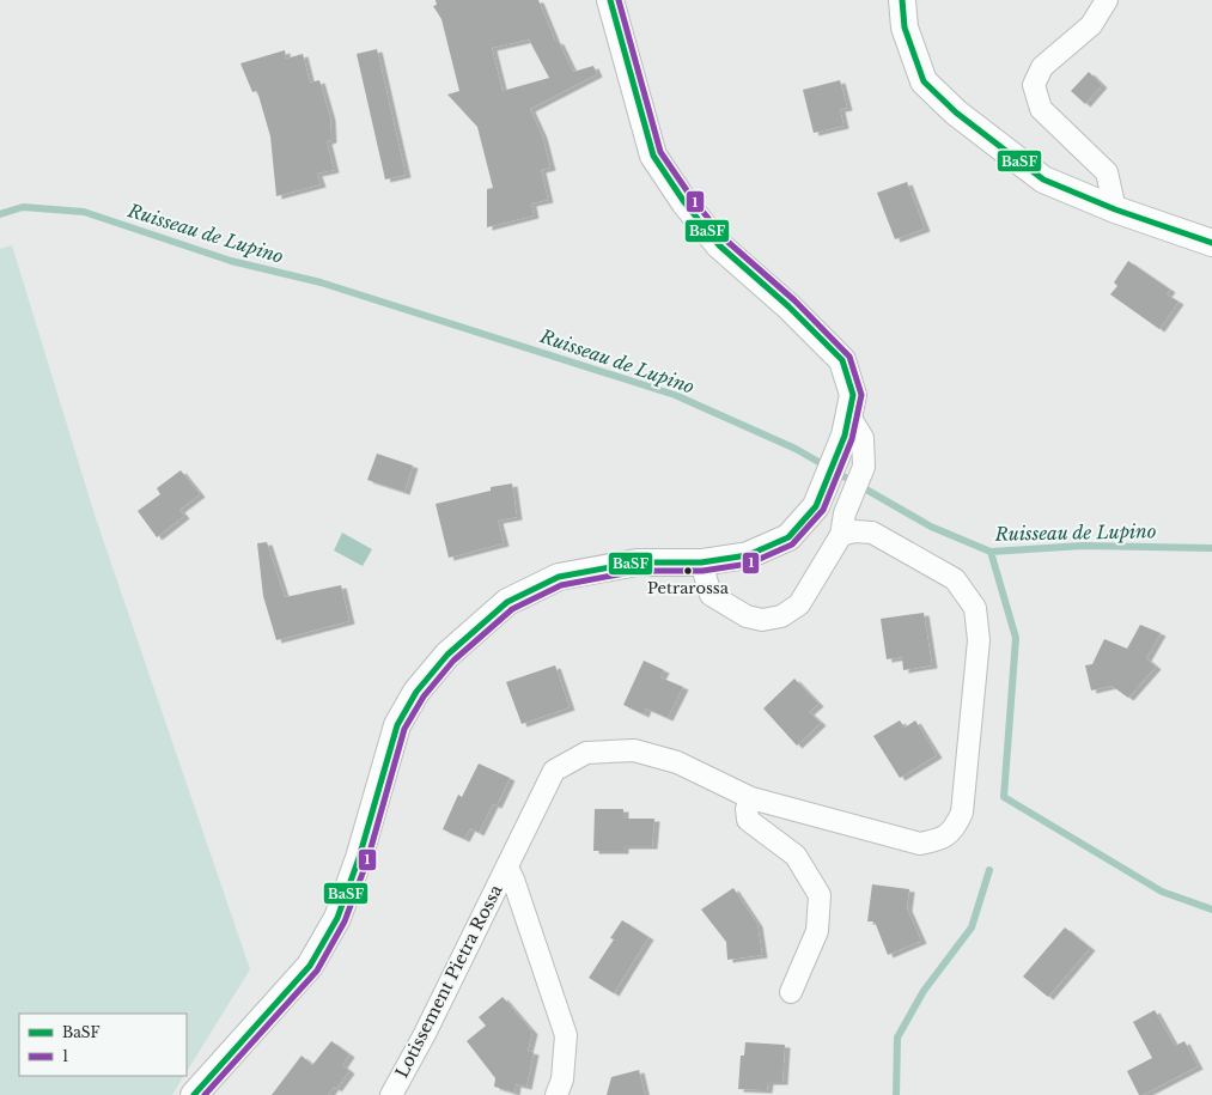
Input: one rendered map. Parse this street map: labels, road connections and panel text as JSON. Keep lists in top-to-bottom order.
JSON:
{
  "streets": {
    "street": ["Lotissement Pietra Rossa"]
  },
  "water": ["Ruisseau de Lupino"],
  "places": ["Petrarossa"],
  "lines": ["transit line BaSF", "transit line 1"],
  "legend": ["BaSF", "1"]
}
